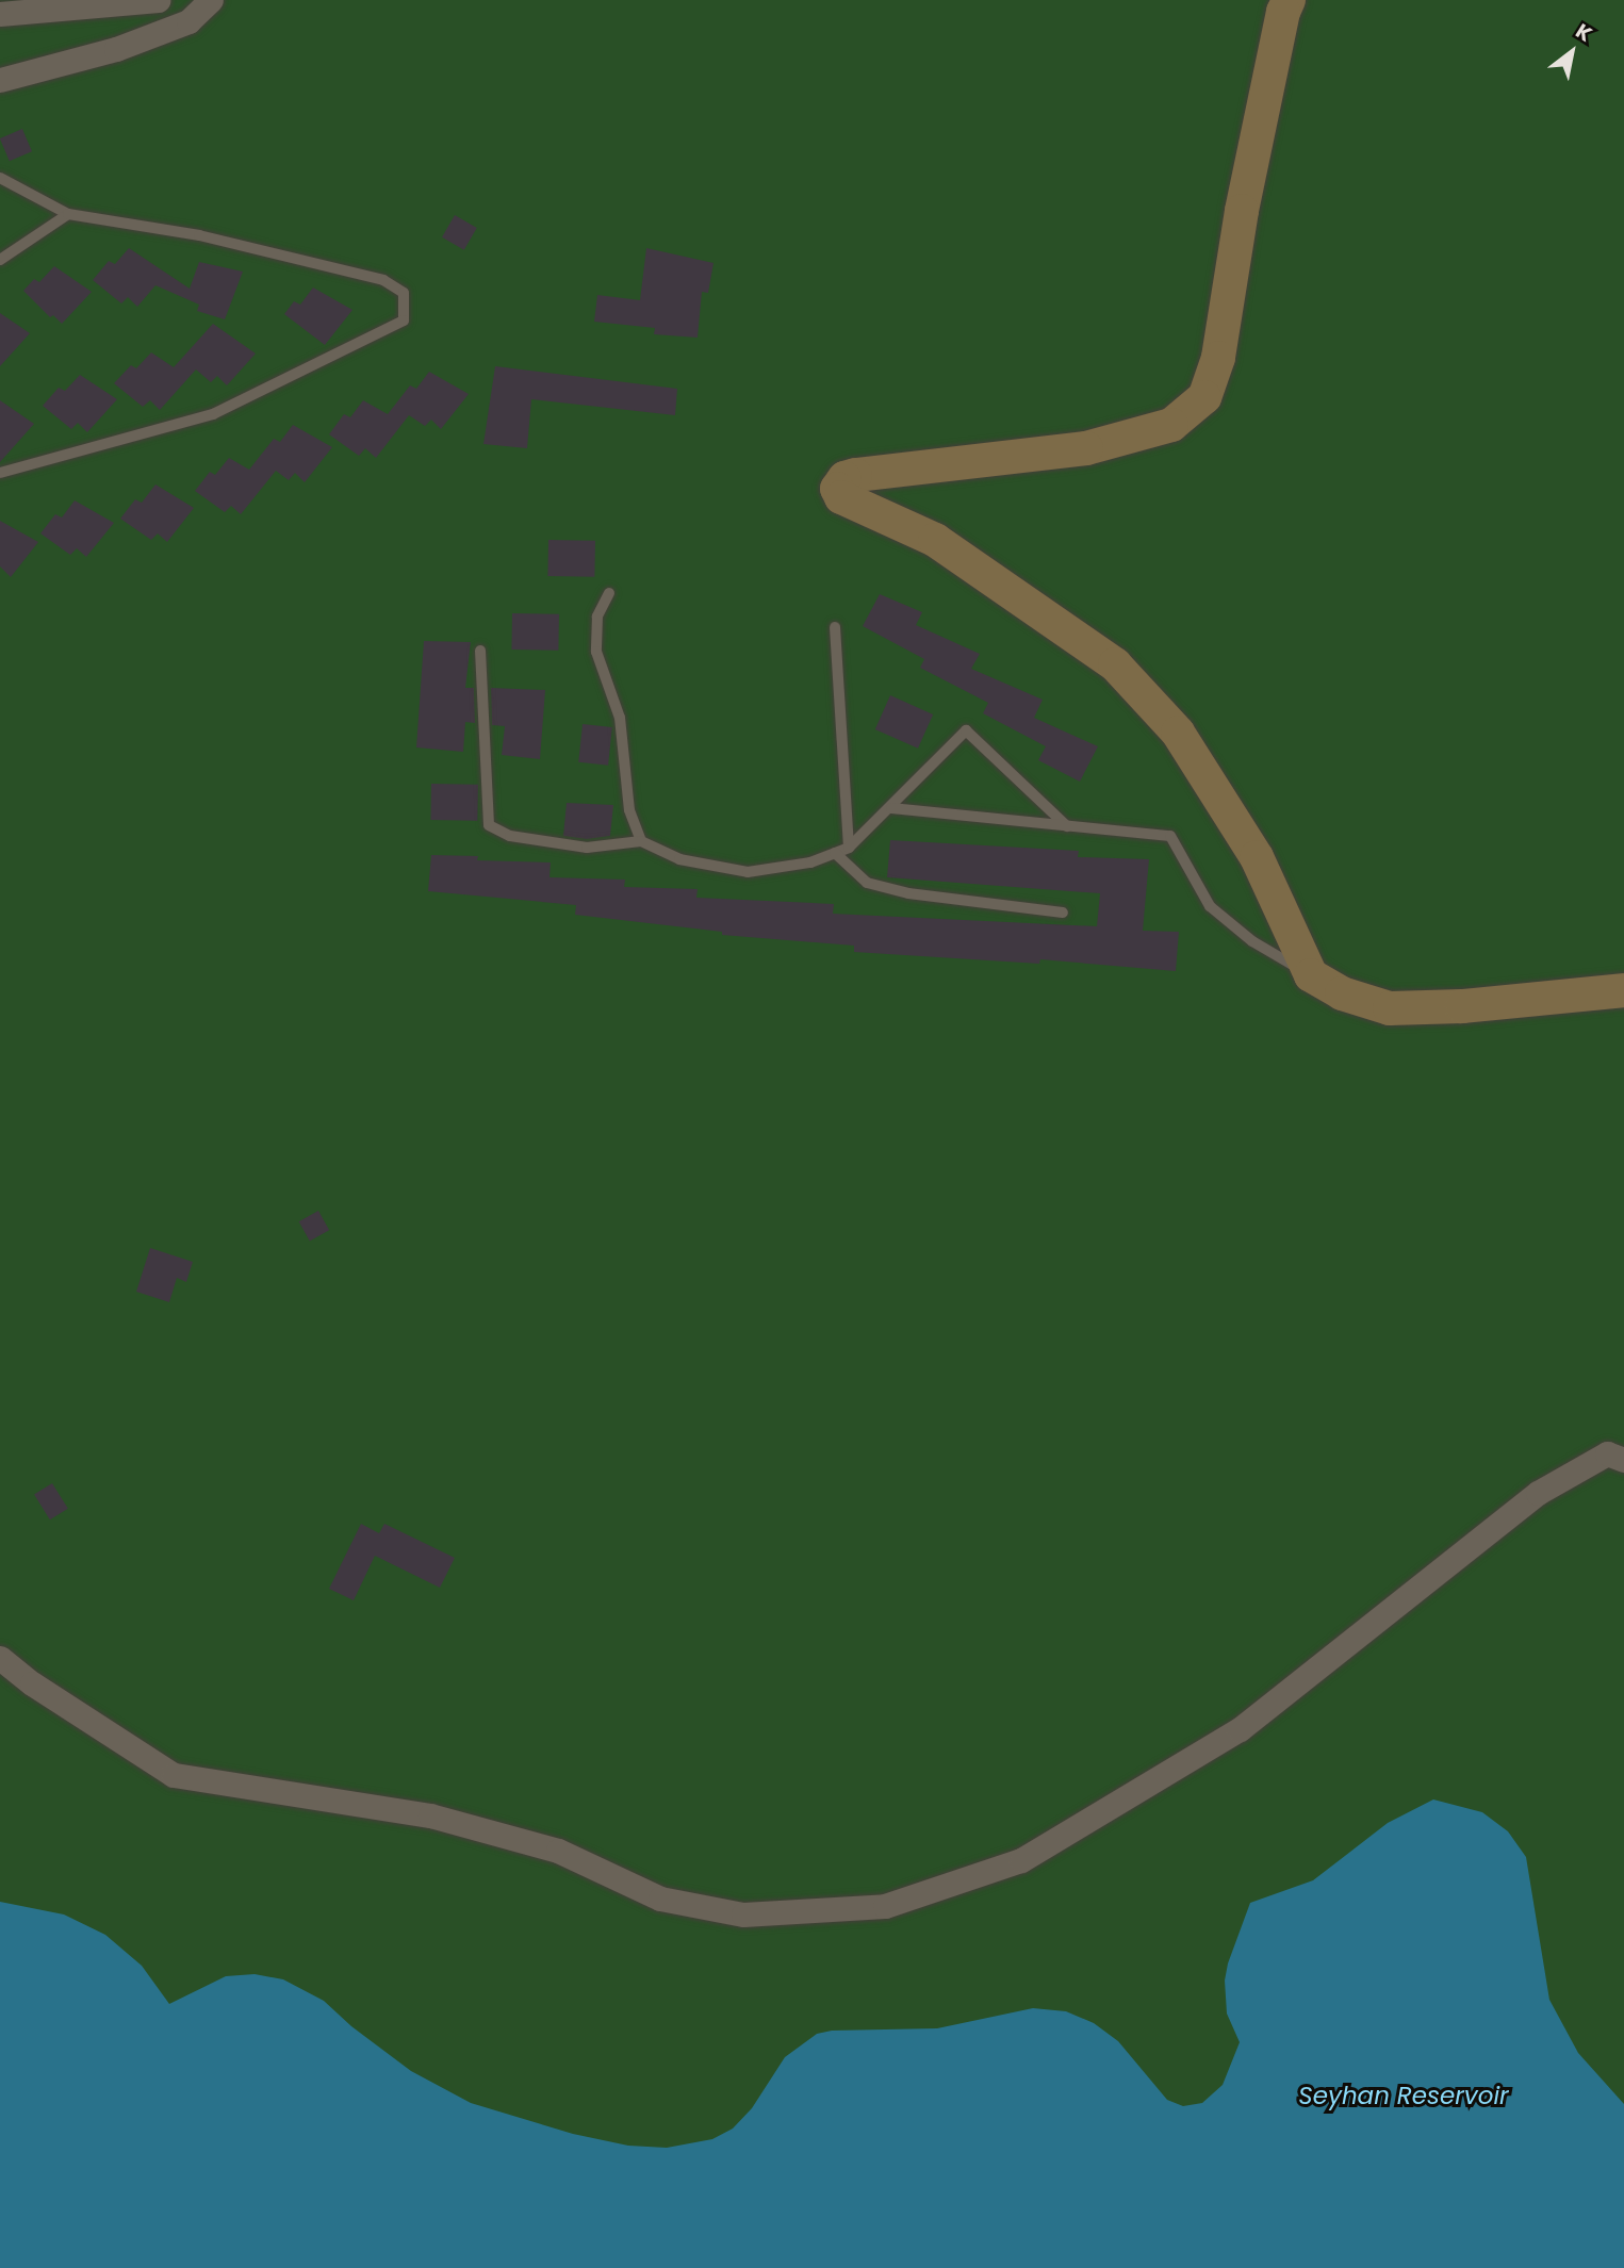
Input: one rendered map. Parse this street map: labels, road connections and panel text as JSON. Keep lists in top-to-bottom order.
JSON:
{
  "water": ["Seyhan Reservoir"],
  "north": "top right"
}
